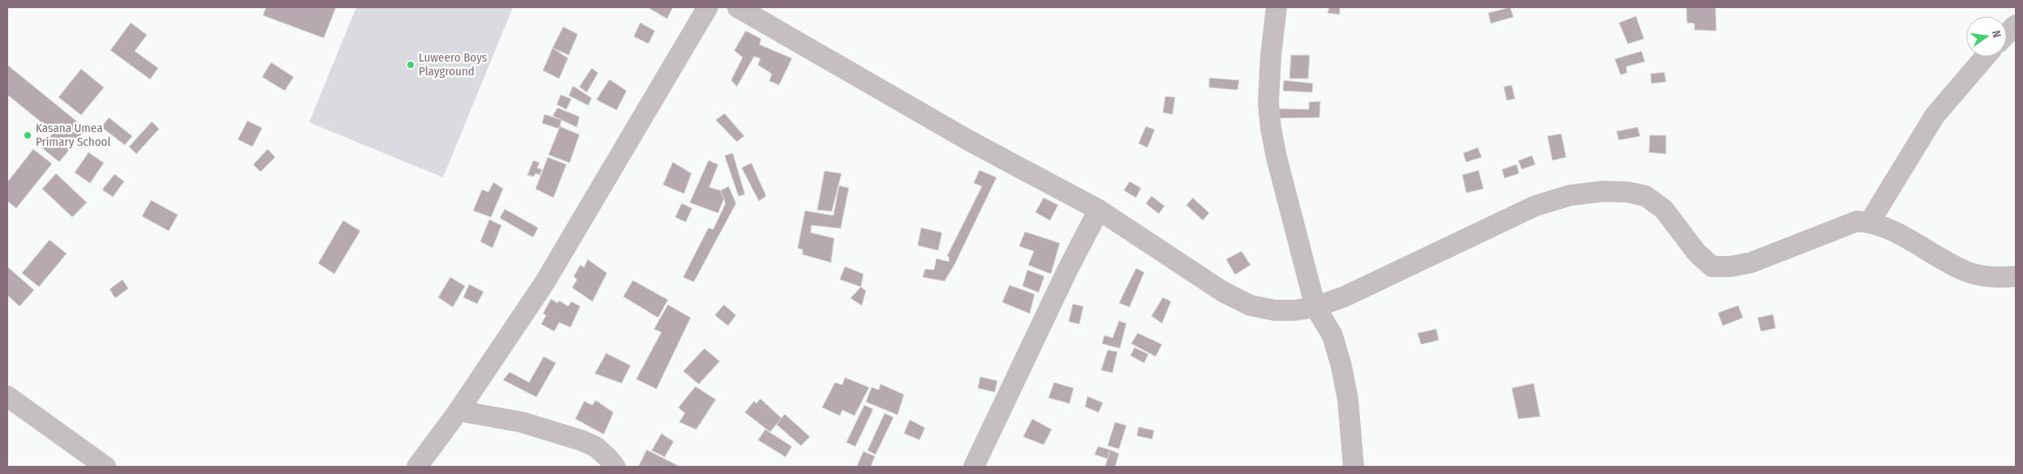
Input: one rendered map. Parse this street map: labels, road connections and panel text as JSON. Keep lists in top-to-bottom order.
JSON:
{
  "places": ["Luweero Boys Playground", "Kasana Umea Primary School"],
  "north": "right"
}
